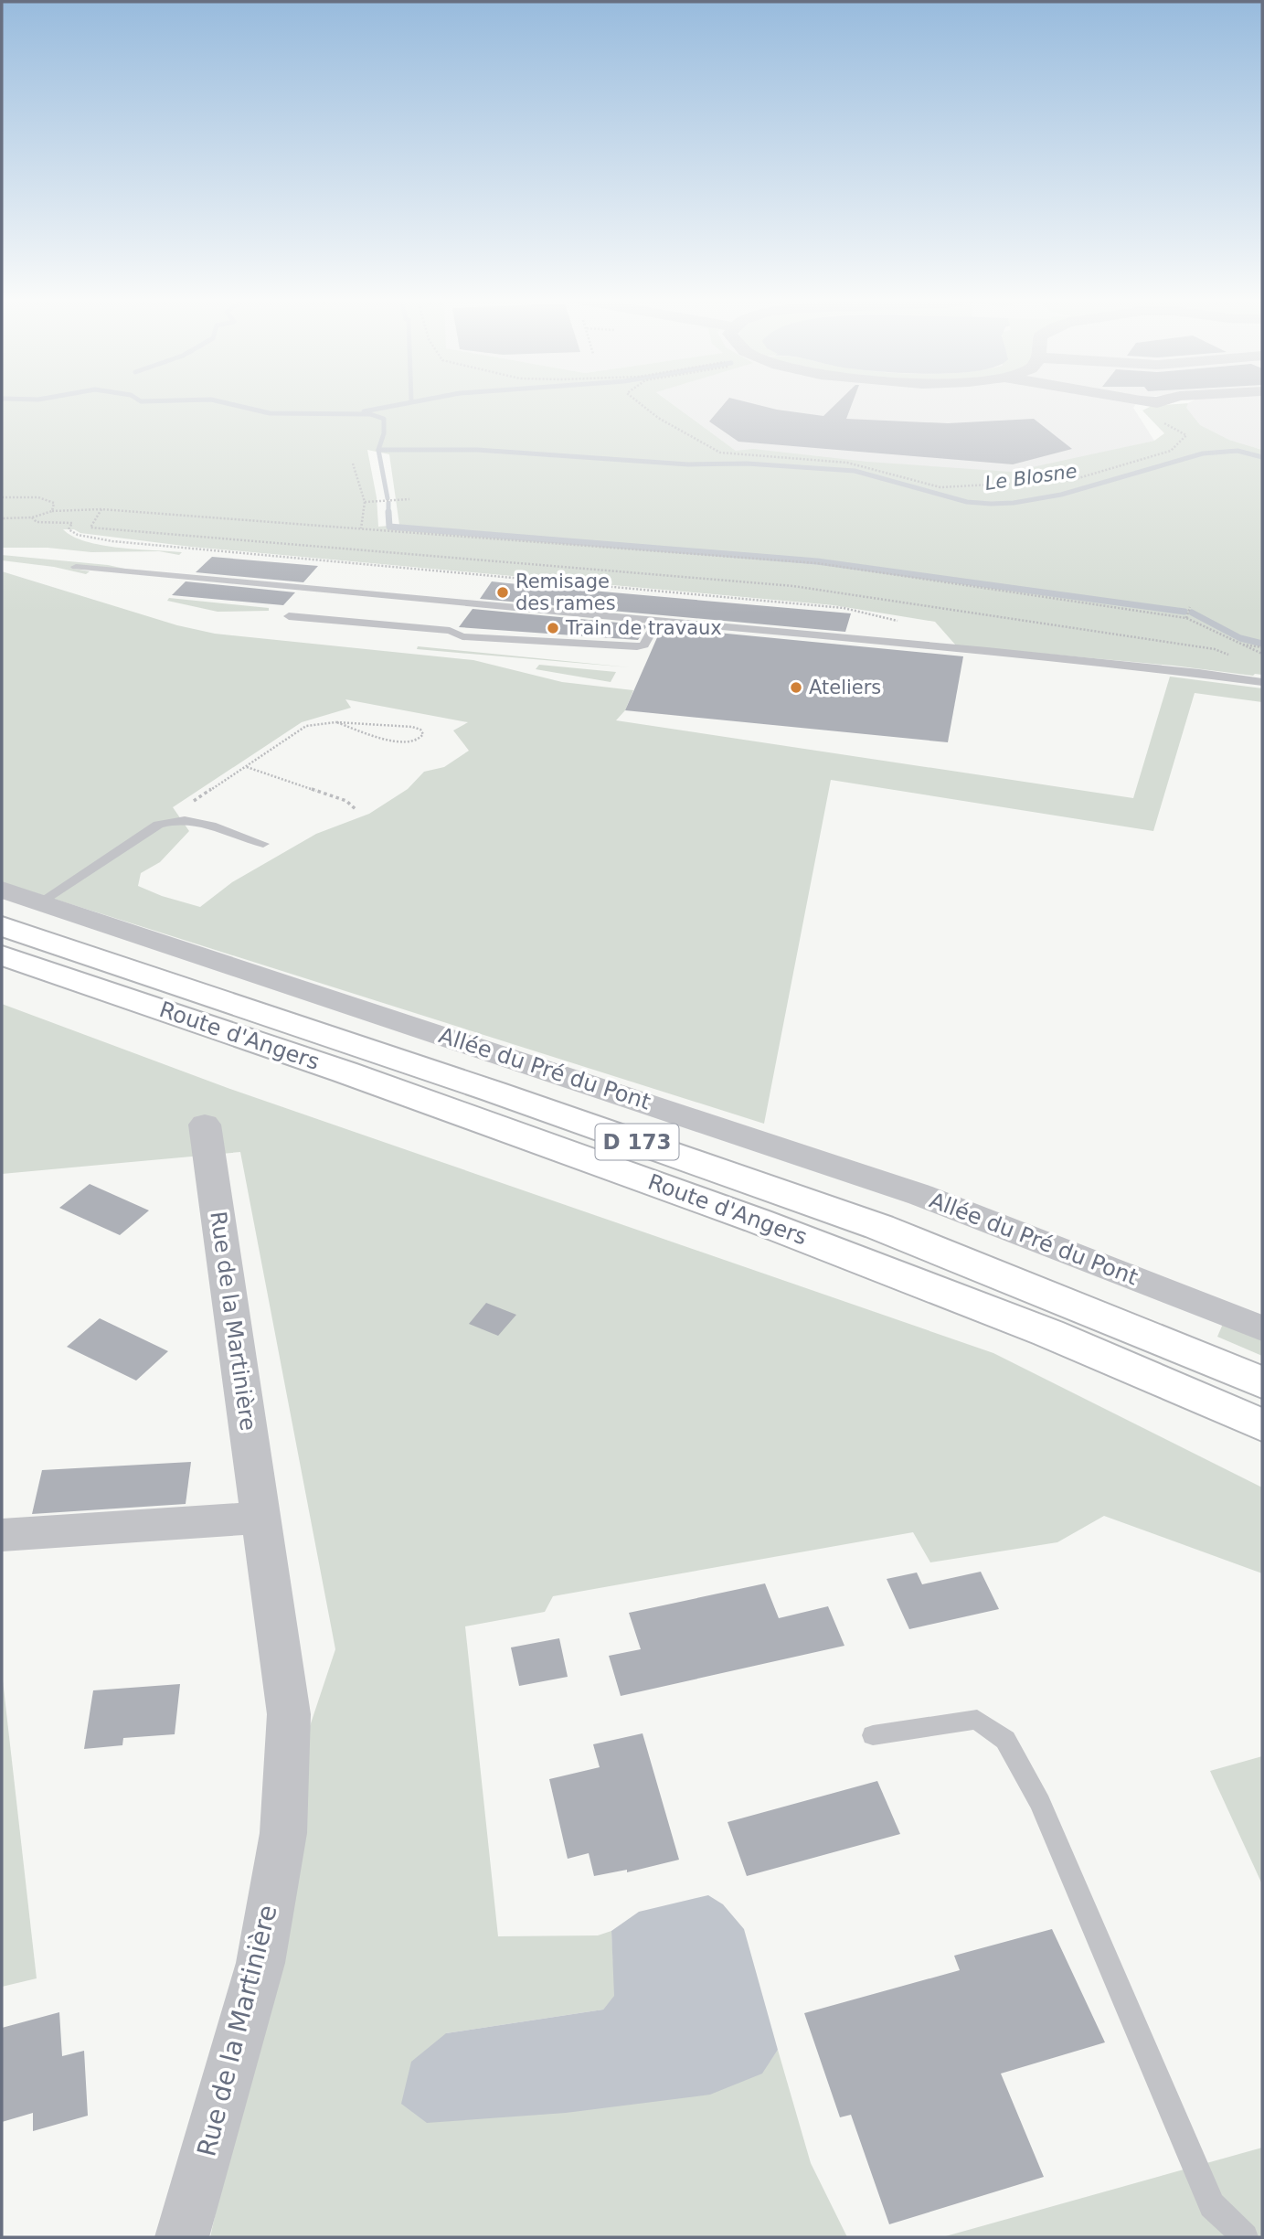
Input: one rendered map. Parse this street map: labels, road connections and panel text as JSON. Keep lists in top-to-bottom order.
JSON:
{
  "streets": {
    "highway": ["Route d'Angers", "D 173"],
    "street": ["Allée du Pré du Pont", "Rue de la Martinière"]
  },
  "water": ["Le Blosne"],
  "places": ["Remisage des rames", "Train de travaux", "Ateliers"]
}
